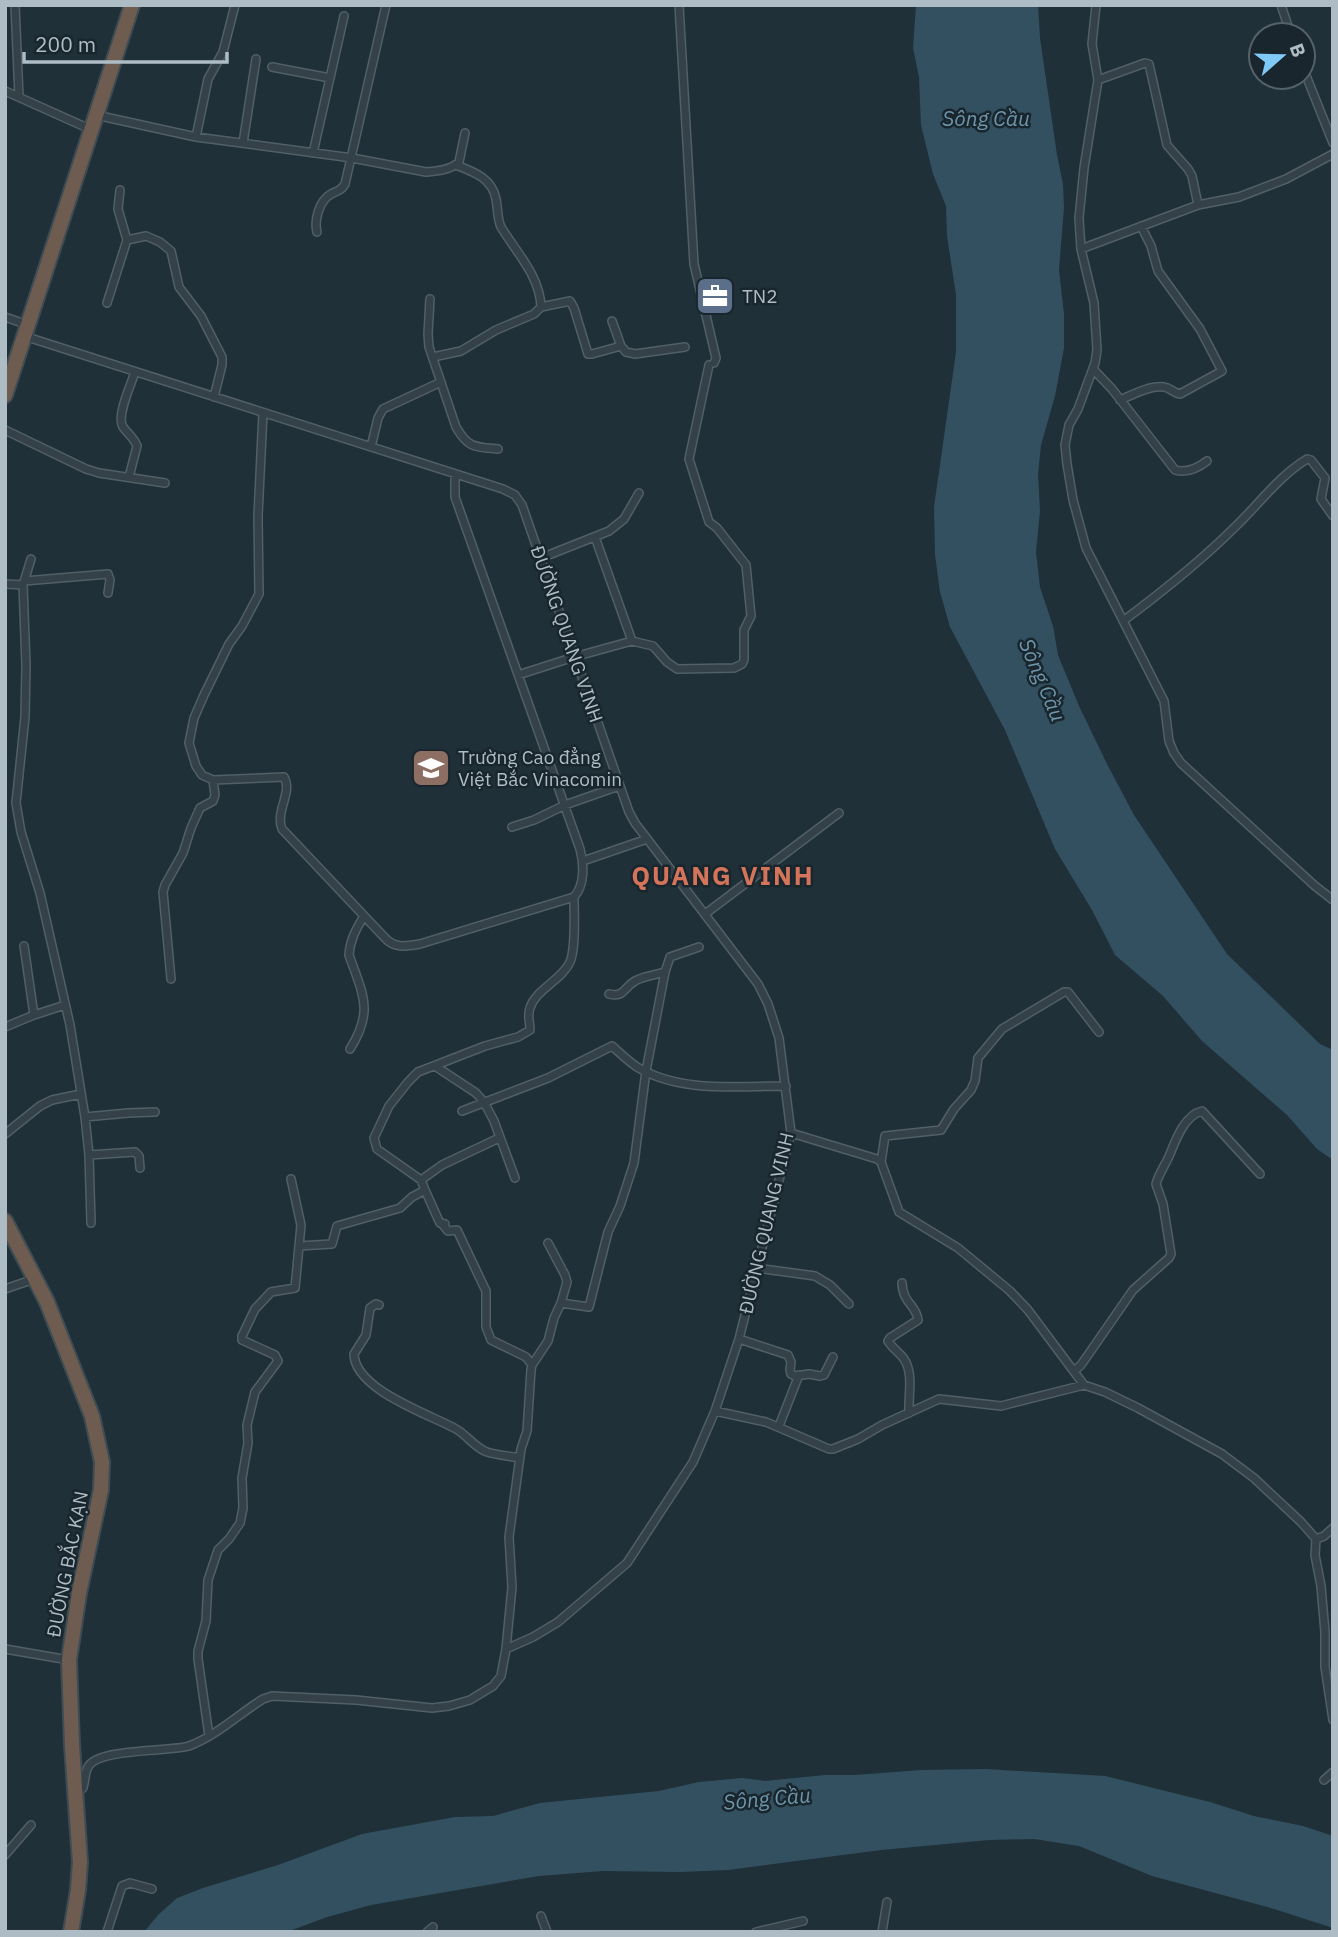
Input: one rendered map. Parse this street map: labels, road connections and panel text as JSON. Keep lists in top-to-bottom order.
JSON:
{
  "streets": {
    "highway": ["ĐƯỜNG BẮC KẠN"],
    "street": ["ĐƯỜNG QUANG VINH"]
  },
  "districts": ["QUANG VINH"],
  "water": ["Sông Cầu"],
  "places": {
    "office": ["TN2"],
    "school or university": ["Trường Cao đẳng Việt Bắc Vinacomin"]
  },
  "scale_bar": "200 m",
  "north": "right"
}
